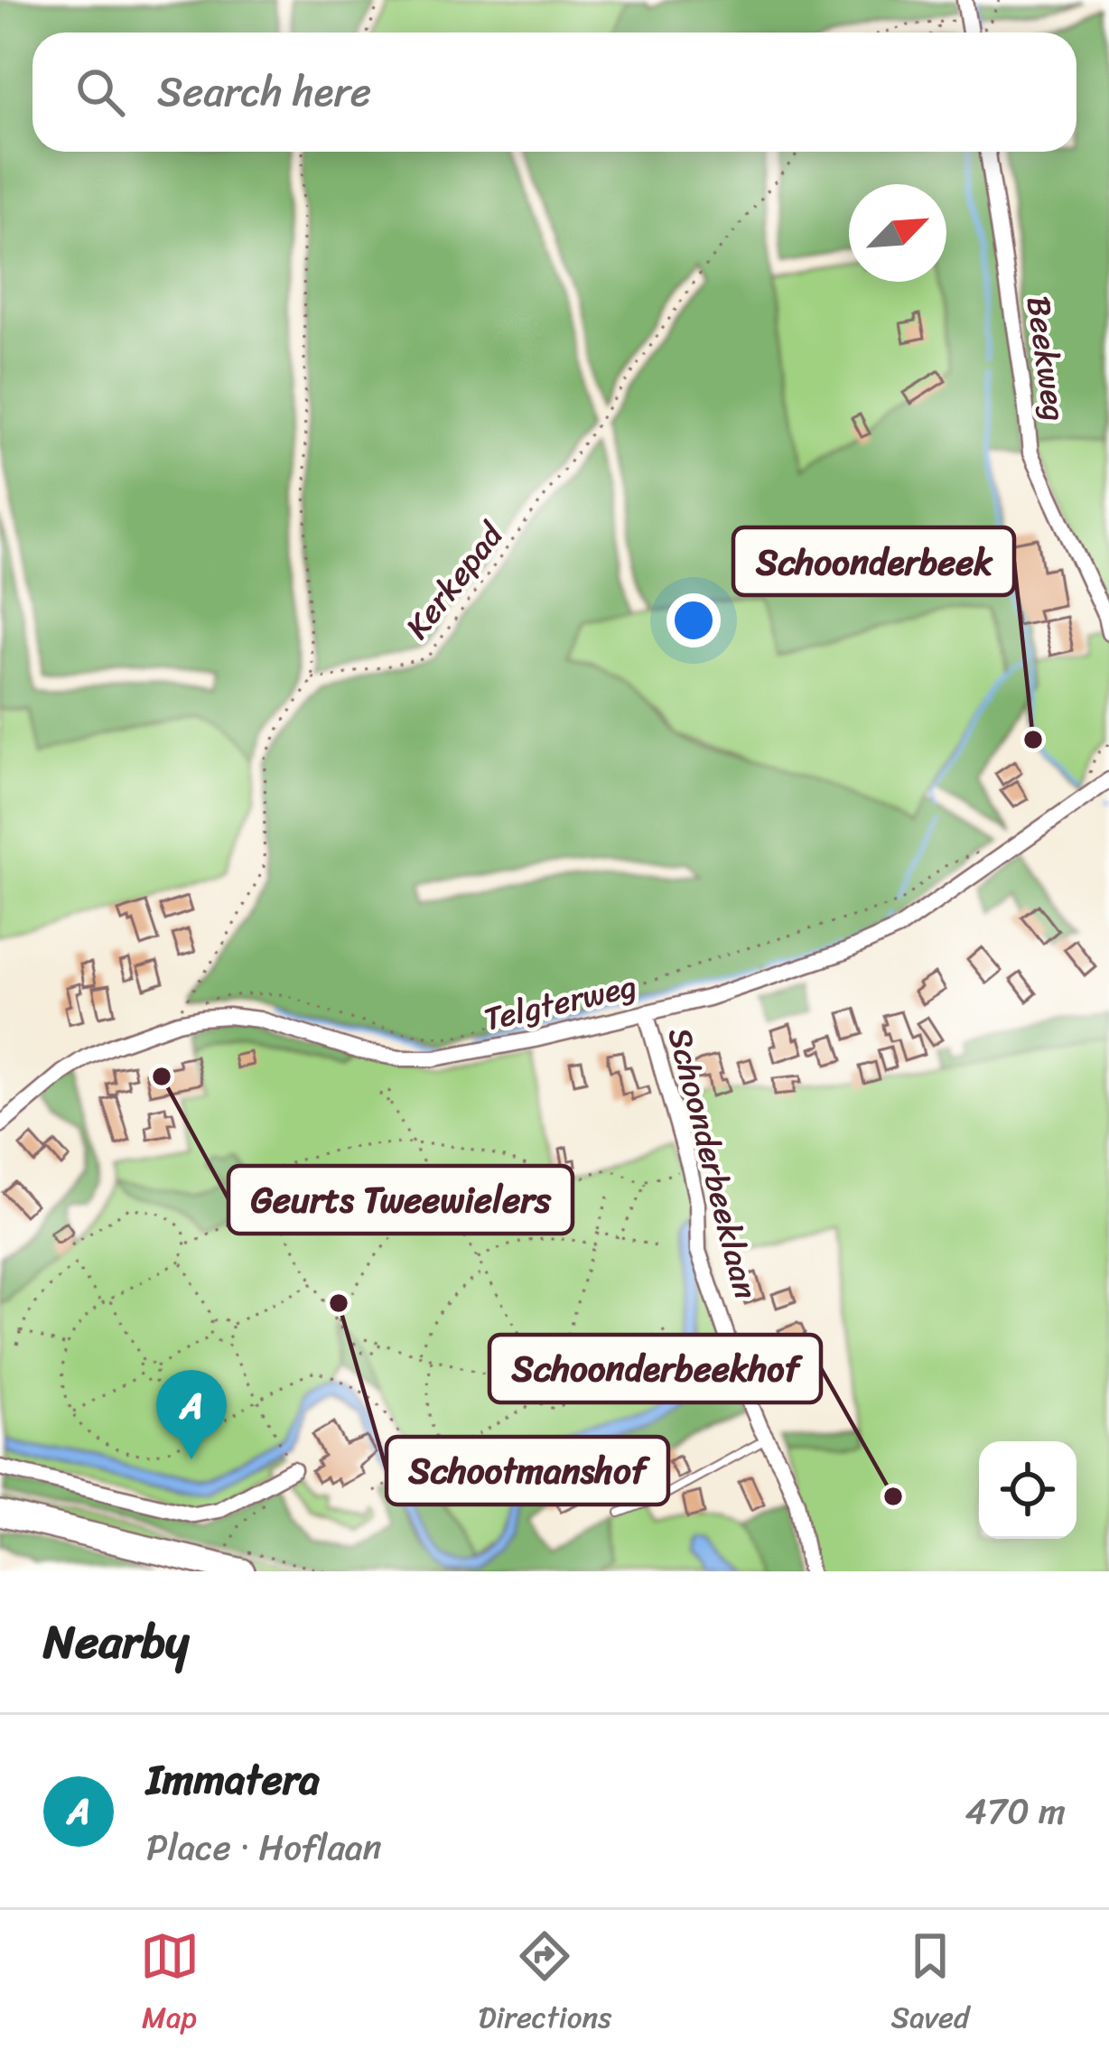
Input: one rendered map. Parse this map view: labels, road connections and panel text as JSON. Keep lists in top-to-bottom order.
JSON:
{
  "streets": {
    "street": ["Beekweg", "Telgterweg", "Schoonderbeeklaan"],
    "path": ["Kerkepad"]
  },
  "crossings": [
    ["Telgterweg", "Schoonderbeeklaan"]
  ],
  "places": [
    "Schoonderbeek",
    "Geurts Tweewielers",
    "Schootmanshof",
    "Schoonderbeekhof"
  ],
  "north": "top right",
  "page": {
    "search": "Search here",
    "pins": "A",
    "heading": "Nearby",
    "list": [
      {
        "mark": "A",
        "name": "Immatera",
        "note": "Place · Hoflaan",
        "value": "470 m"
      }
    ],
    "nav": ["Map", "Directions", "Saved"]
  }
}
